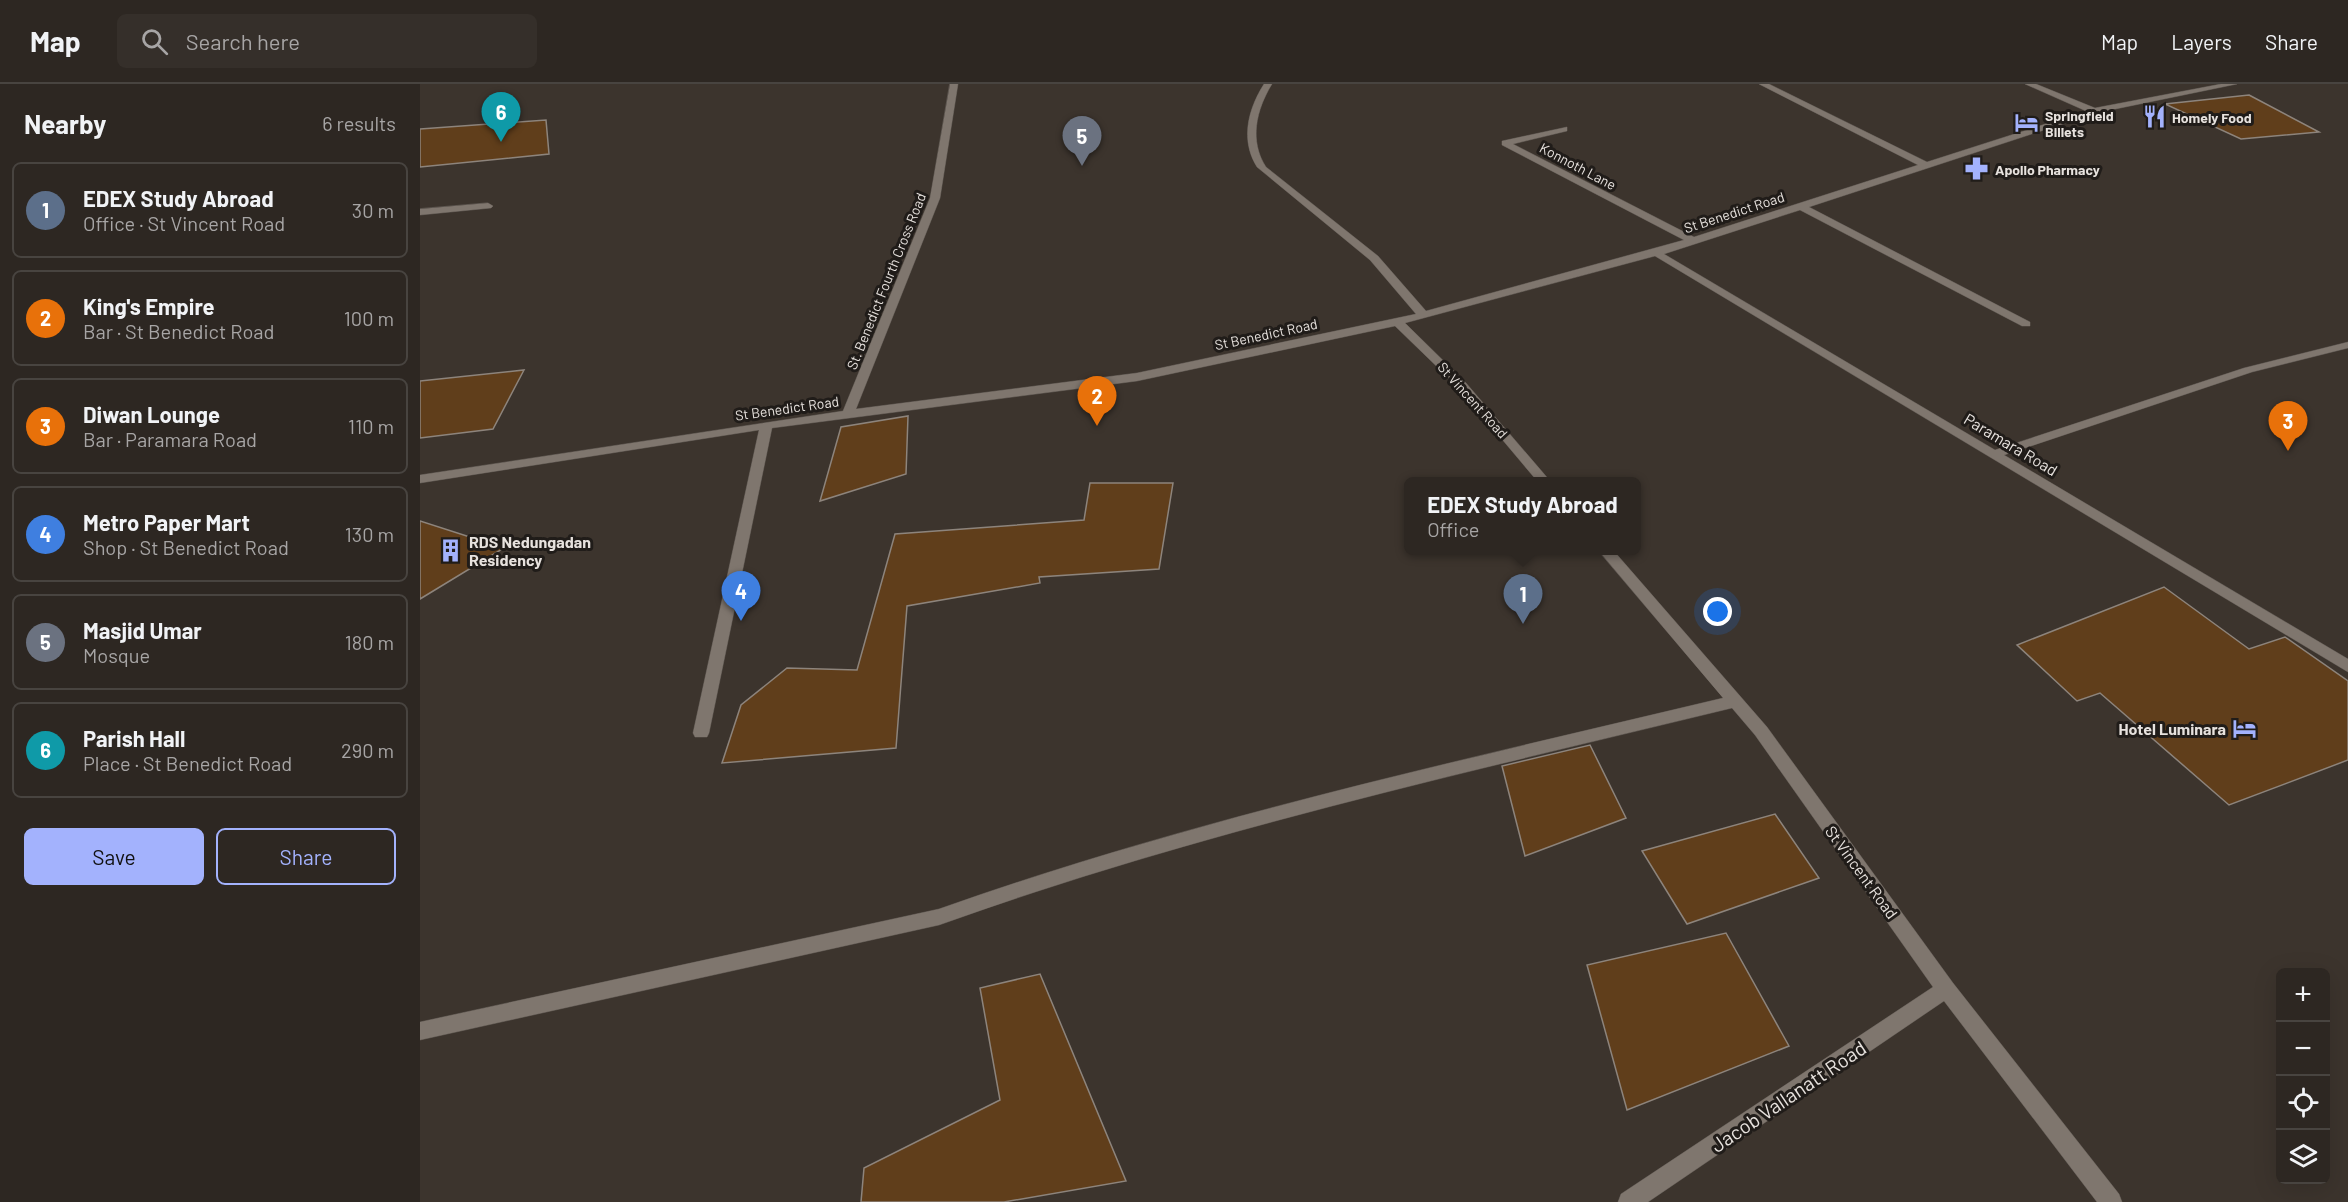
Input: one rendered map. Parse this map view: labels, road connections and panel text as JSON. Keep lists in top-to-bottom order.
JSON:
{
  "streets": {
    "street": [
      "Konnoth Lane",
      "St Benedict Road",
      "St. Benedict Fourth Cross Road",
      "St Vincent Road",
      "Paramara Road",
      "Jacob Vallanatt Road"
    ]
  },
  "crossings": [
    ["Konnoth Lane", "St Benedict Road"],
    ["St Benedict Road", "St. Benedict Fourth Cross Road"],
    ["St Benedict Road", "St Vincent Road"],
    ["St Benedict Road", "Paramara Road"],
    ["St Vincent Road", "Jacob Vallanatt Road"]
  ],
  "places": {
    "restaurant": ["Homely Food"],
    "hotel": ["Springfield Billets", "Hotel Luminara"],
    "pharmacy": ["Apollo Pharmacy"],
    "building": ["RDS Nedungadan Residency"]
  },
  "page": {
    "header": "Map",
    "search": "Search here",
    "nav": ["Map", "Layers", "Share"],
    "heading": ["Nearby", "6 results"],
    "pins": [
      "6",
      "5",
      "2",
      "3",
      "4",
      "1"
    ],
    "list": [
      {
        "mark": "1",
        "name": "EDEX Study Abroad",
        "note": "Office · St Vincent Road",
        "value": "30 m"
      },
      {
        "mark": "2",
        "name": "King's Empire",
        "note": "Bar · St Benedict Road",
        "value": "100 m"
      },
      {
        "mark": "3",
        "name": "Diwan Lounge",
        "note": "Bar · Paramara Road",
        "value": "110 m"
      },
      {
        "mark": "4",
        "name": "Metro Paper Mart",
        "note": "Shop · St Benedict Road",
        "value": "130 m"
      },
      {
        "mark": "5",
        "name": "Masjid Umar",
        "note": "Mosque",
        "value": "180 m"
      },
      {
        "mark": "6",
        "name": "Parish Hall",
        "note": "Place · St Benedict Road",
        "value": "290 m"
      }
    ],
    "popup": ["EDEX Study Abroad", "Office"],
    "buttons": ["Save", "Share"],
    "map_buttons": ["+", "−"]
  }
}
